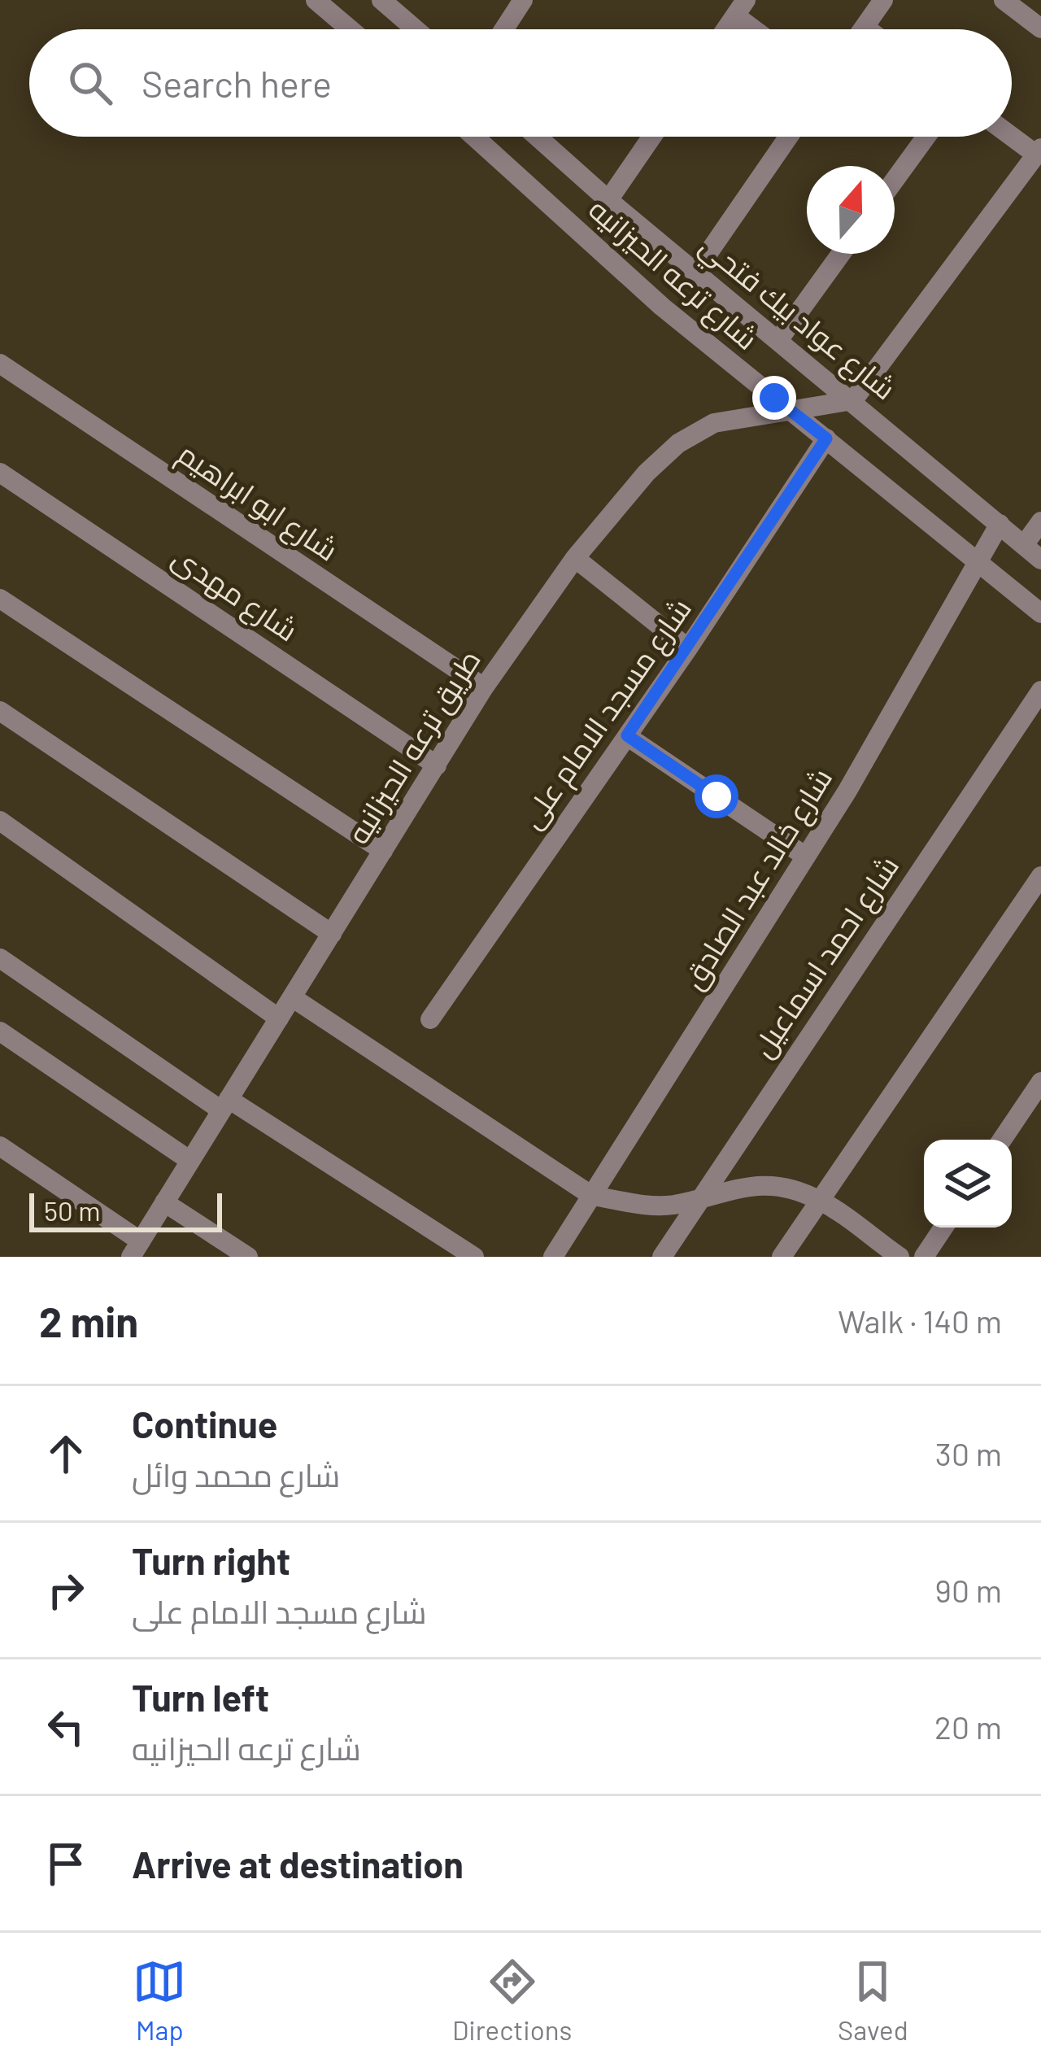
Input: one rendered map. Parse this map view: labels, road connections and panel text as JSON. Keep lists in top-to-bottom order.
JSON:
{
  "streets": {
    "street": [
      "شارع ترعه الحيزانيه",
      "شارع عواد بيك فتحي",
      "شارع ابو ابراهيم",
      "شارع مهدى",
      "شارع مسجد الامام على",
      "طريق ترعه الحيزانيه",
      "شارع خالد عبد الصادق",
      "شارع احمد اسماعيل"
    ]
  },
  "crossings": [
    ["شارع ترعه الحيزانيه", "شارع مسجد الامام على"],
    ["شارع ترعه الحيزانيه", "طريق ترعه الحيزانيه"],
    ["شارع ترعه الحيزانيه", "شارع خالد عبد الصادق"],
    ["شارع عواد بيك فتحي", "طريق ترعه الحيزانيه"],
    ["شارع عواد بيك فتحي", "شارع خالد عبد الصادق"],
    ["شارع ابو ابراهيم", "طريق ترعه الحيزانيه"],
    ["شارع مهدى", "طريق ترعه الحيزانيه"]
  ],
  "scale_bar": "50 m",
  "north": "top",
  "page": {
    "search": "Search here",
    "scale": "50 m",
    "heading": ["2 min", "Walk · 140 m"],
    "list": [
      ["Continue", "شارع محمد وائل", "30 m"],
      ["Turn right", "شارع مسجد الامام على", "90 m"],
      ["Turn left", "شارع ترعه الحيزانيه", "20 m"],
      "Arrive at destination"
    ],
    "nav": ["Map", "Directions", "Saved"]
  }
}
